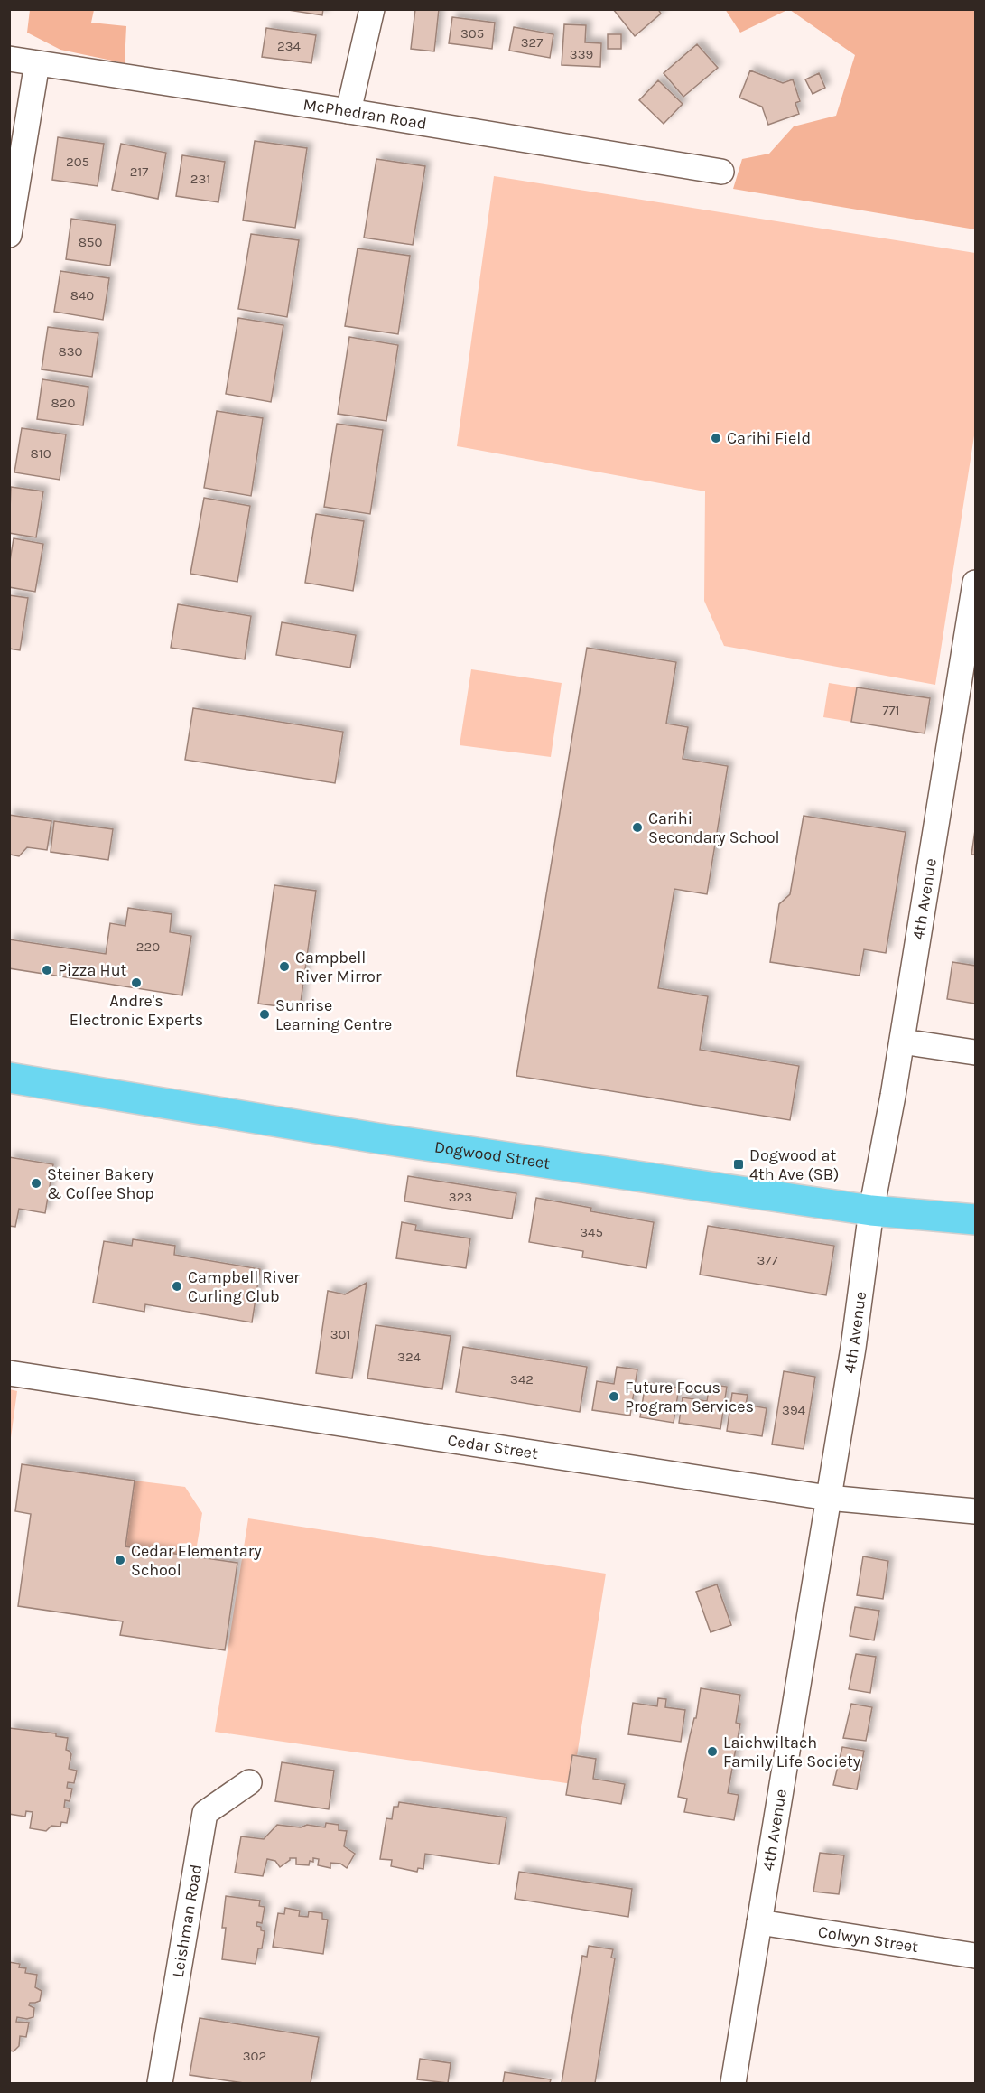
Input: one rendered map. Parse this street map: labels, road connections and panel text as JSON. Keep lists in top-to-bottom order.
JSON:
{
  "streets": {
    "main road": ["Dogwood Street"],
    "street": [
      "McPhedran Road",
      "4th Avenue",
      "Cedar Street",
      "Leishman Road",
      "Colwyn Street"
    ]
  },
  "crossings": [
    ["4th Avenue", "Dogwood Street"],
    ["4th Avenue", "Cedar Street"],
    ["4th Avenue", "Colwyn Street"]
  ],
  "places": {
    "other": [
      "Carihi Field",
      "Carihi Secondary School",
      "Campbell River Mirror",
      "Pizza Hut",
      "Andre's Electronic Experts",
      "Sunrise Learning Centre",
      "Steiner Bakery & Coffee Shop",
      "Campbell River Curling Club",
      "Future Focus Program Services",
      "Cedar Elementary School",
      "Laichwiltach Family Life Society"
    ],
    "transit": ["Dogwood at 4th Ave (SB)"]
  },
  "house_numbers": [
    "305",
    "327",
    "234",
    "339",
    "205",
    "217",
    "231",
    "850",
    "840",
    "830",
    "820",
    "810",
    "771",
    "220",
    "323",
    "345",
    "377",
    "301",
    "324",
    "342",
    "394",
    "302"
  ]
}
